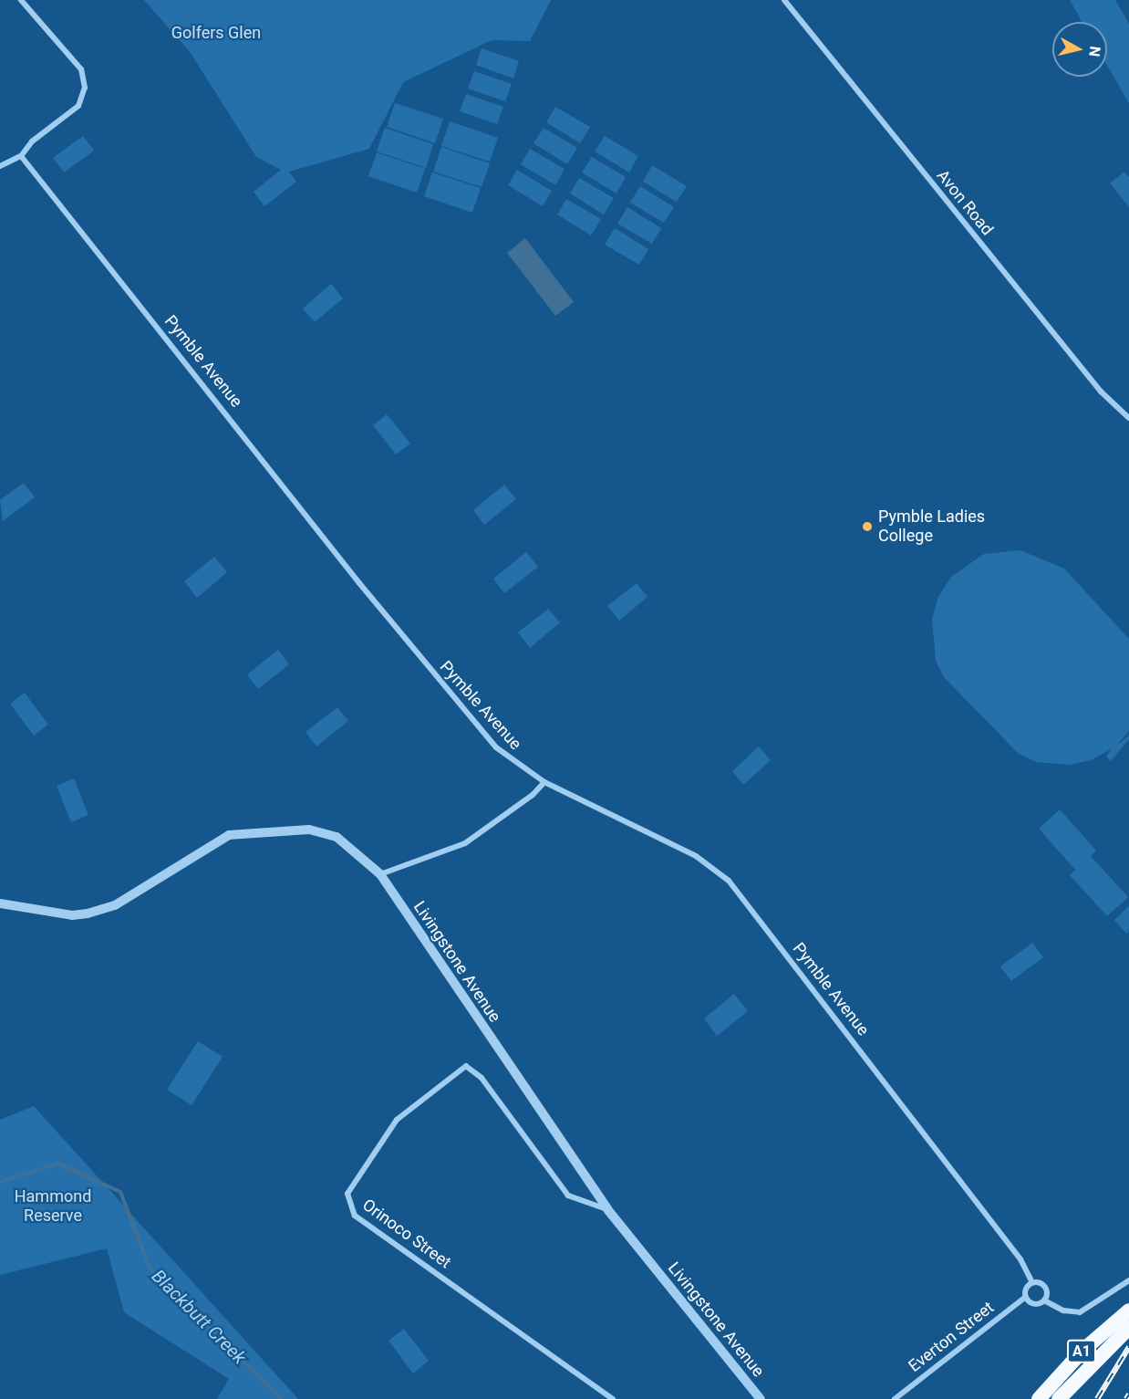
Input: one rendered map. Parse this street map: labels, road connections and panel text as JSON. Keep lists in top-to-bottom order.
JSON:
{
  "streets": {
    "highway": ["A1"],
    "street": [
      "Avon Road",
      "Pymble Avenue",
      "Livingstone Avenue",
      "Orinoco Street",
      "Everton Street"
    ]
  },
  "crossings": [
    ["Pymble Avenue", "Everton Street"],
    ["Livingstone Avenue", "Orinoco Street"]
  ],
  "water": ["Blackbutt Creek"],
  "parks": ["Golfers Glen", "Hammond Reserve"],
  "places": ["Pymble Ladies College"],
  "north": "right"
}
